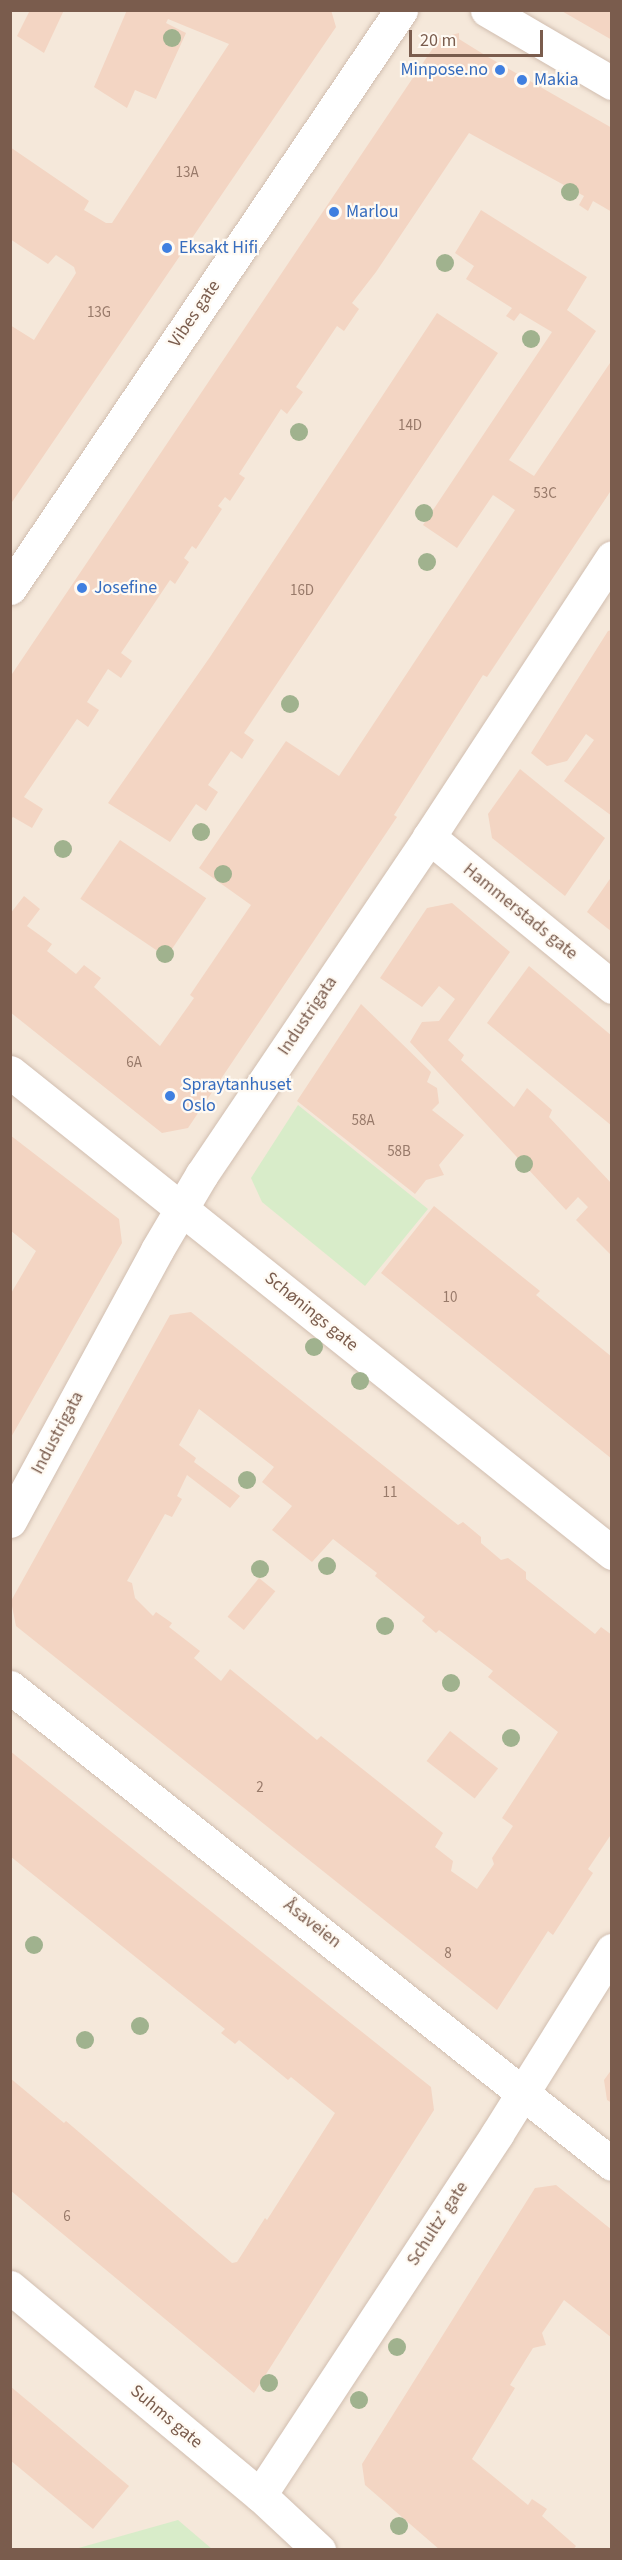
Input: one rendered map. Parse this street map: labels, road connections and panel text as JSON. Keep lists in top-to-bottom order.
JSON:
{
  "streets": {
    "street": [
      "Vibes gate",
      "Hammerstads gate",
      "Industrigata",
      "Schønings gate",
      "Åsaveien",
      "Schultz’ gate",
      "Suhms gate"
    ]
  },
  "crossings": [
    ["Hammerstads gate", "Industrigata"],
    ["Industrigata", "Schønings gate"],
    ["Åsaveien", "Schultz’ gate"],
    ["Schultz’ gate", "Suhms gate"]
  ],
  "places": [
    "Minpose.no",
    "Makia",
    "Marlou",
    "Eksakt Hifi",
    "Josefine",
    "Spraytanhuset Oslo"
  ],
  "house_numbers": [
    "13A",
    "13G",
    "14D",
    "53C",
    "16D",
    "6A",
    "58A",
    "58B",
    "10",
    "11",
    "2",
    "8",
    "6"
  ],
  "scale_bar": "20 m"
}
